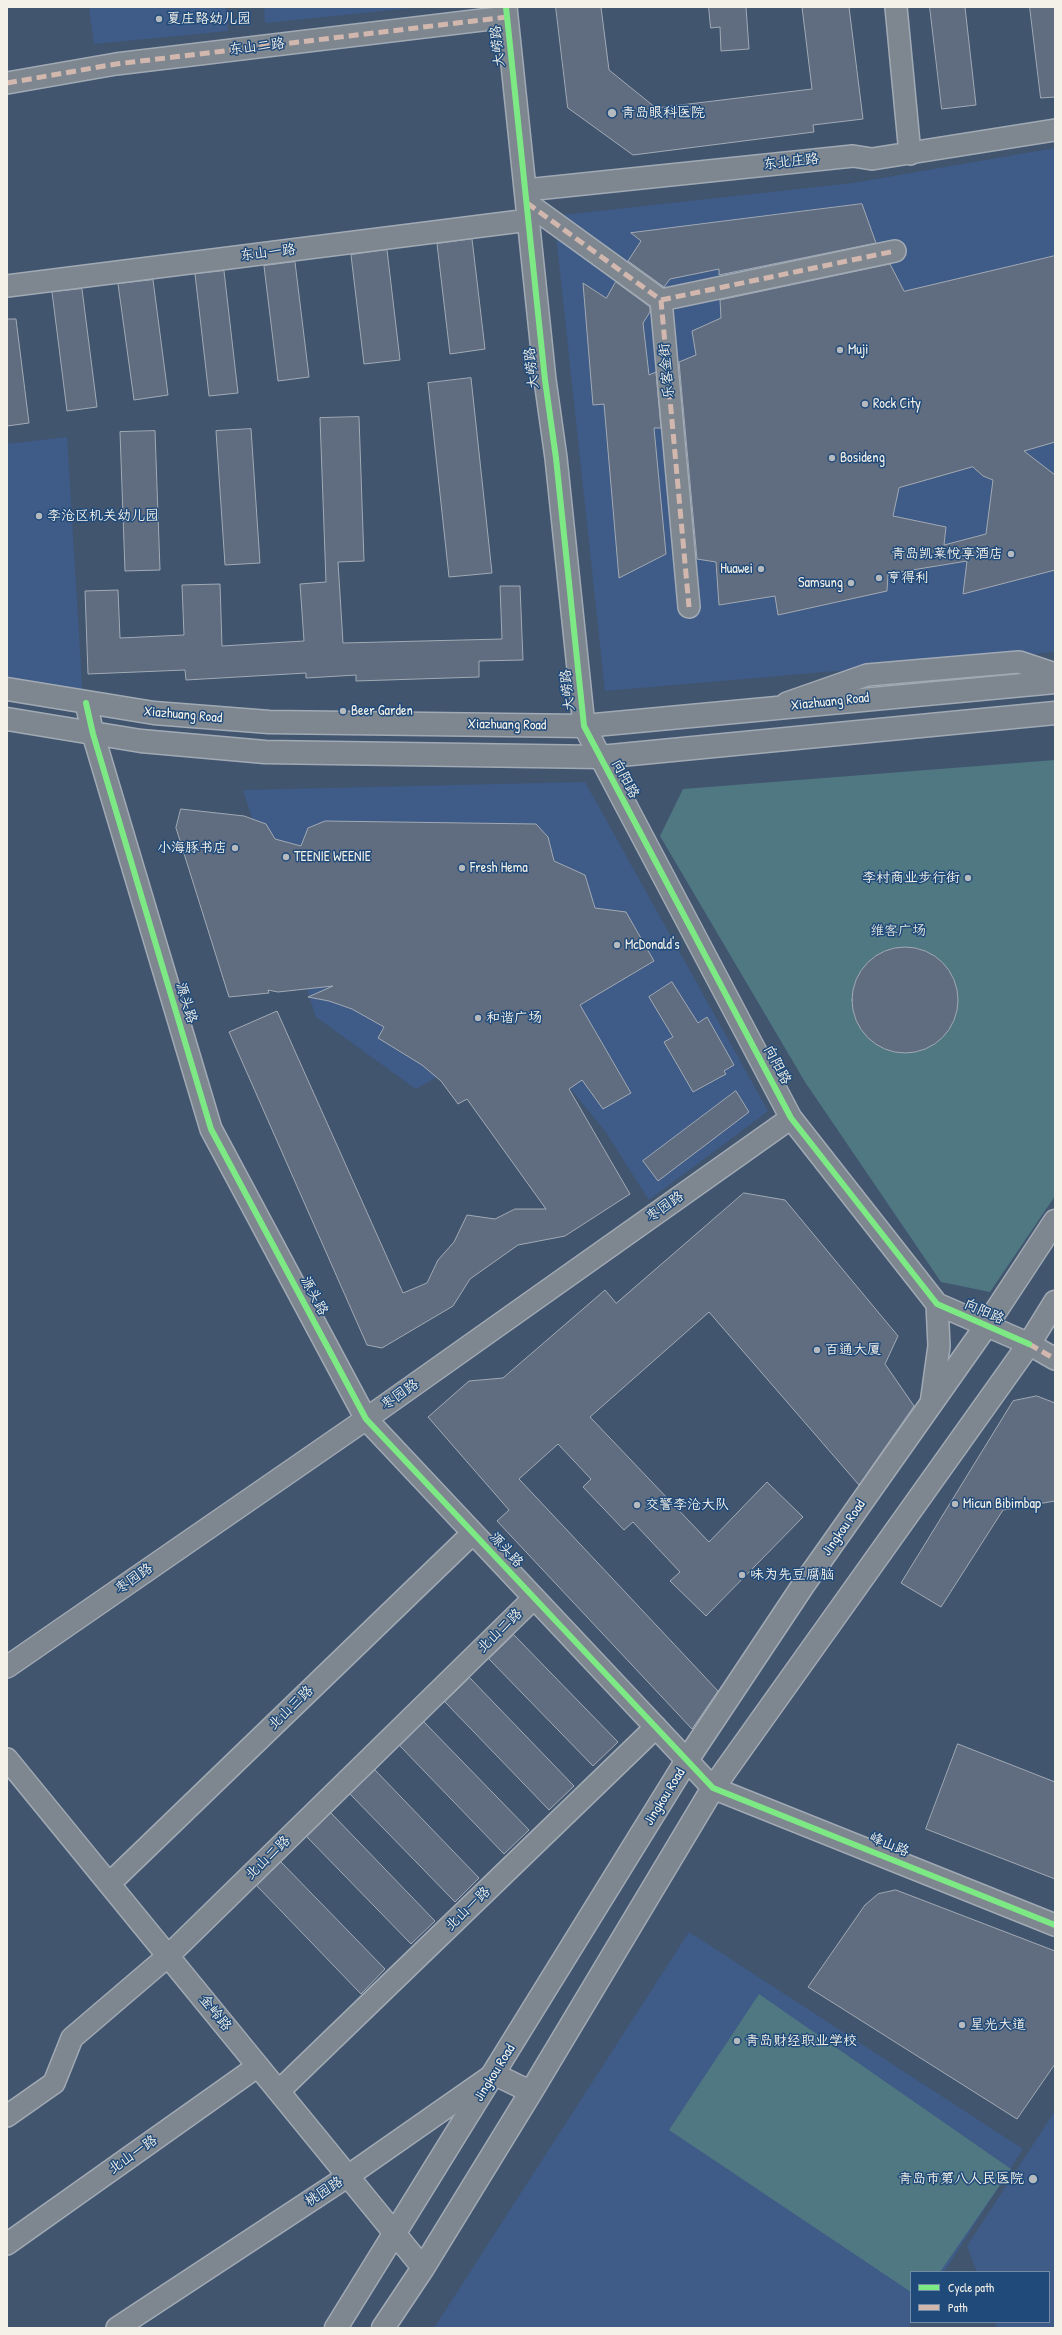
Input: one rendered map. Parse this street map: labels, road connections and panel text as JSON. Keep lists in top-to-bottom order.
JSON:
{
  "streets": {
    "main road": ["Xiazhuang Road", "Jingkou Road"],
    "street": [
      "大崂路",
      "东山二路",
      "东山一路",
      "乐客金街",
      "向阳路",
      "源头路",
      "枣园路",
      "北山二路",
      "北山三路",
      "峰山路",
      "北山一路",
      "金岭路",
      "桃园路"
    ]
  },
  "crossings": [
    ["大崂路", "东山二路"],
    ["大崂路", "东山一路"],
    ["大崂路", "Xiazhuang Road"],
    ["大崂路", "向阳路"],
    ["Xiazhuang Road", "向阳路"],
    ["Xiazhuang Road", "源头路"],
    ["向阳路", "枣园路"],
    ["向阳路", "Jingkou Road"],
    ["源头路", "枣园路"],
    ["源头路", "Jingkou Road"],
    ["源头路", "北山二路"],
    ["源头路", "北山三路"],
    ["源头路", "峰山路"],
    ["源头路", "北山一路"],
    ["Jingkou Road", "金岭路"],
    ["Jingkou Road", "桃园路"],
    ["北山二路", "金岭路"],
    ["北山三路", "金岭路"],
    ["北山一路", "金岭路"],
    ["金岭路", "桃园路"]
  ],
  "parks": ["维客广场"],
  "places": [
    "夏庄路幼儿园",
    "青岛眼科医院",
    "Muji",
    "Rock City",
    "Bosideng",
    "李沧区机关幼儿园",
    "青岛凯莱悦享酒店",
    "Huawei",
    "亨得利",
    "Samsung",
    "Beer Garden",
    "小海豚书店",
    "TEENIE WEENIE",
    "Fresh Hema",
    "李村商业步行街",
    "McDonald's",
    "和谐广场",
    "百通大厦",
    "Micun Bibimbap",
    "交警李沧大队",
    "味为先豆腐脑",
    "星光大道",
    "青岛财经职业学校",
    "青岛市第八人民医院"
  ],
  "legend": ["Cycle path", "Path"]
}
